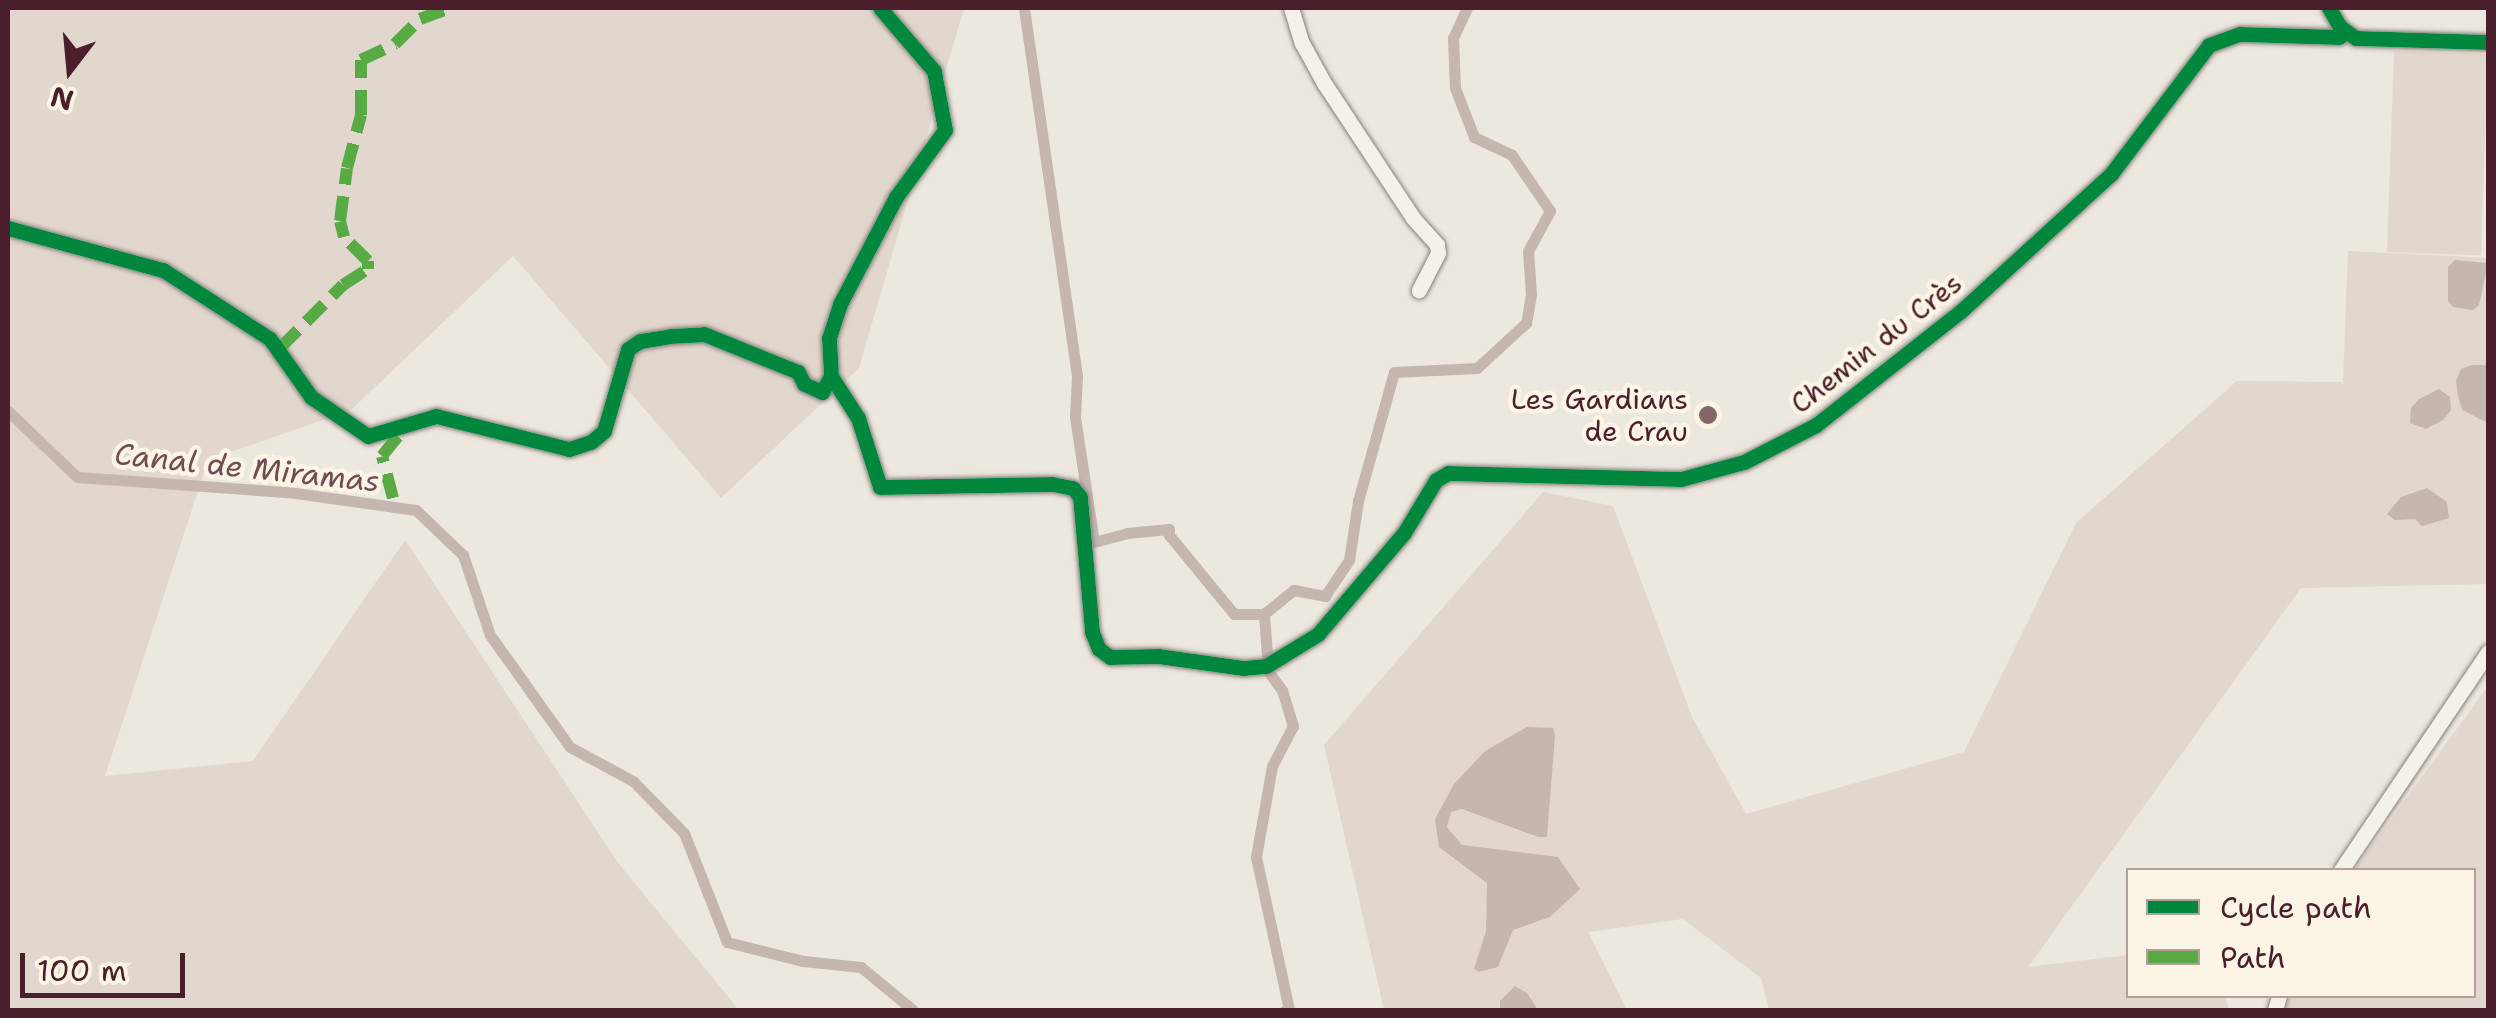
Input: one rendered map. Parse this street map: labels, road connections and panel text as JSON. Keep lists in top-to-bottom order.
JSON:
{
  "streets": {
    "street": ["Chemin du Crès"]
  },
  "water": ["Canal de Miramas"],
  "places": ["Les Gardians de Crau"],
  "legend": ["Cycle path", "Path"],
  "scale_bar": "100 m",
  "north": "bottom"
}
